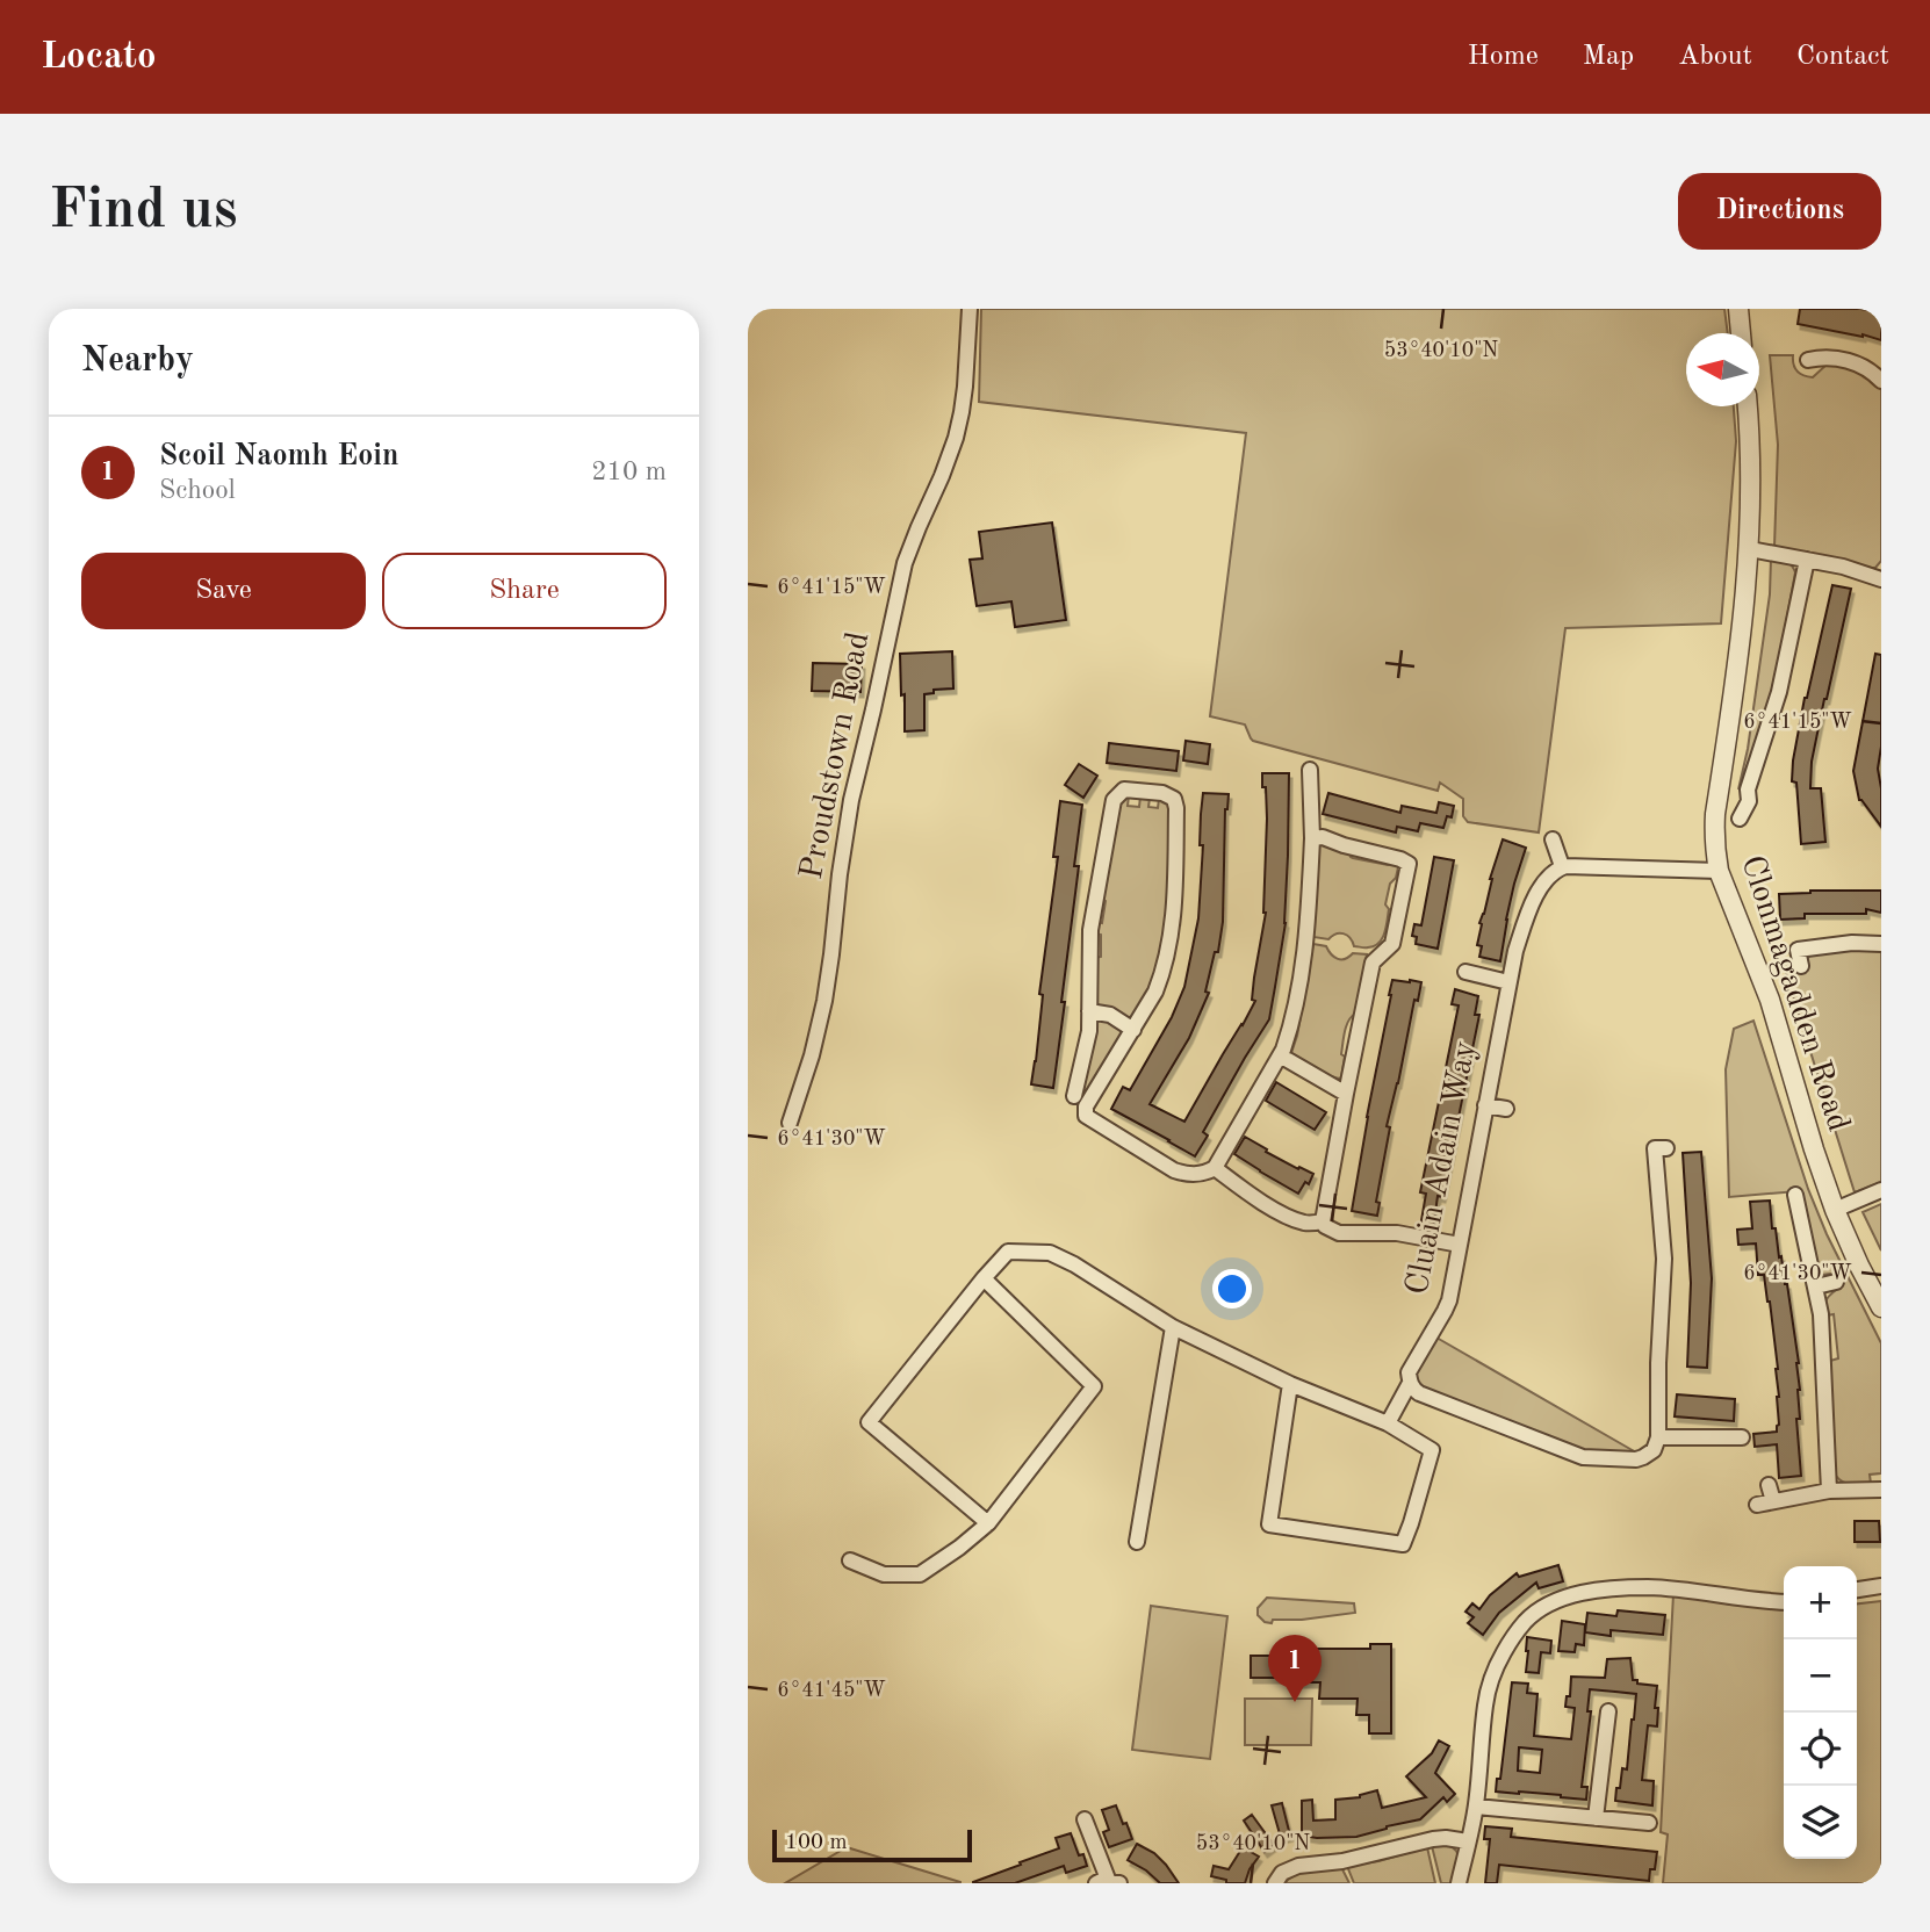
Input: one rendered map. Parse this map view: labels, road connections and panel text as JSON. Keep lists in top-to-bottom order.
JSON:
{
  "streets": {
    "street": ["Proudstown Road", "Clonmagadden Road", "Cluain Adain Way"]
  },
  "scale_bar": "100 m",
  "north": "left",
  "page": {
    "header": "Locato",
    "nav": [
      "Home",
      "Map",
      "About",
      "Contact"
    ],
    "buttons": [
      "Directions",
      ["Save", "Share"]
    ],
    "title": "Find us",
    "heading": "Nearby",
    "list": [
      {
        "mark": "1",
        "name": "Scoil Naomh Eoin",
        "note": "School",
        "value": "210 m"
      }
    ],
    "map_buttons": ["+", "−"],
    "pins": "1",
    "scale": "100 m"
  },
  "coordinates": [
    "53°40'10\"N",
    "6°41'15\"W",
    "6°41'30\"W",
    "6°41'45\"W"
  ]
}
